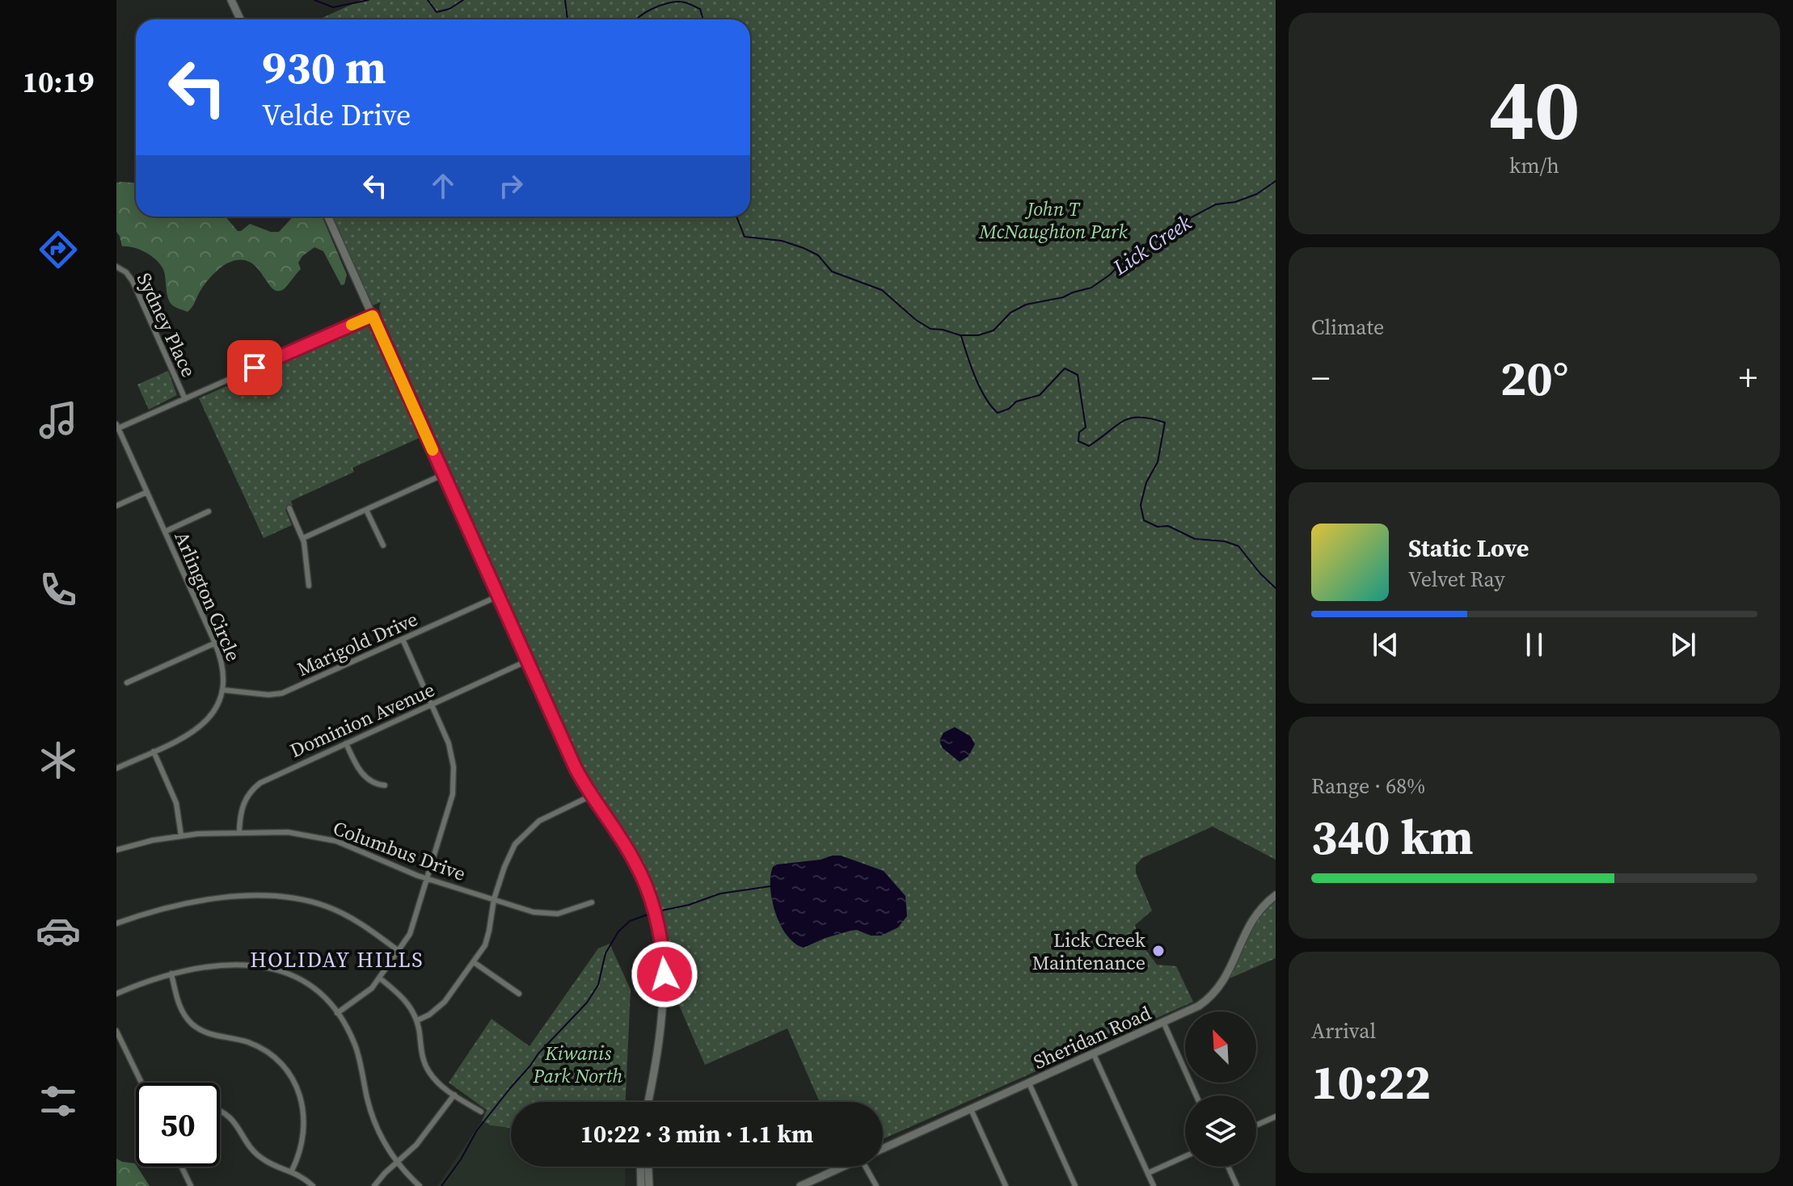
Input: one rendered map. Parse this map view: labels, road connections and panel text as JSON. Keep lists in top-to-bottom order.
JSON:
{
  "streets": {
    "main road": ["Sheridan Road"],
    "street": [
      "Sydney Place",
      "Arlington Circle",
      "Marigold Drive",
      "Dominion Avenue",
      "Columbus Drive"
    ]
  },
  "crossings": [
    ["Arlington Circle", "Marigold Drive"],
    ["Dominion Avenue", "Columbus Drive"]
  ],
  "districts": ["HOLIDAY HILLS"],
  "water": ["Lick Creek"],
  "parks": ["John T McNaughton Park", "Kiwanis Park North"],
  "places": ["Lick Creek Maintenance"],
  "north": "top left",
  "page": {
    "tabs": "10:19",
    "tile": [
      ["40", "km/h"],
      "Climate",
      ["Range · 68%", "340 km"],
      ["Arrival", "10:22"]
    ],
    "turn": ["930 m", "Velde Drive"],
    "heat": ["−", "20°", "+"],
    "song": ["Static Love", "Velvet Ray"],
    "limit": "50",
    "trip": "10:22 · 3 min · 1.1 km"
  }
}
